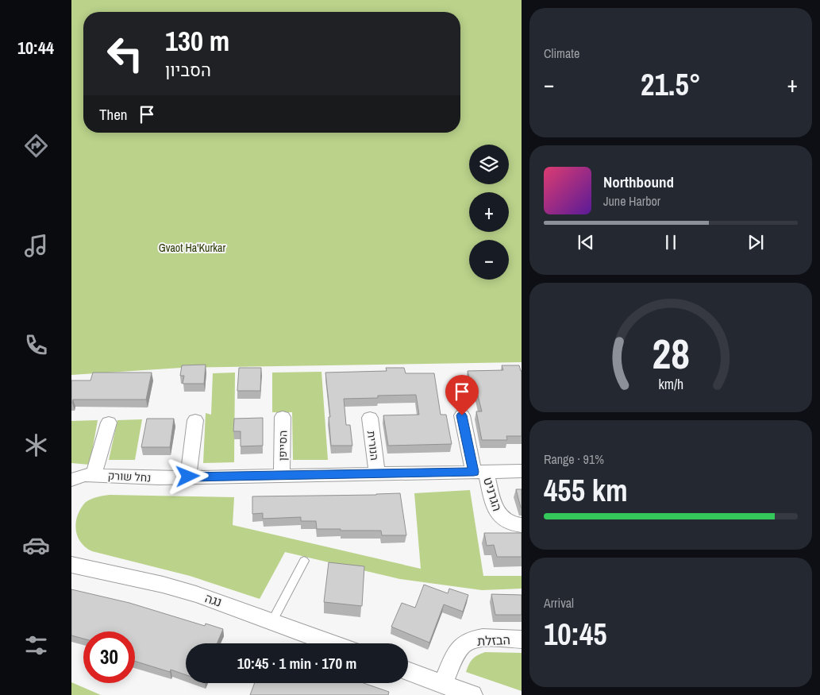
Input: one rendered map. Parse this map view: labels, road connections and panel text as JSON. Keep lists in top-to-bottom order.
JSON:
{
  "streets": {
    "street": [
      "הסייפן",
      "הנורית",
      "נחל שורק",
      "הגרניט",
      "נגה",
      "הבזלת"
    ]
  },
  "crossings": [
    ["הסייפן", "נחל שורק"],
    ["הנורית", "נחל שורק"],
    ["נחל שורק", "הגרניט"]
  ],
  "parks": ["Gvaot Ha'Kurkar"],
  "page": {
    "tabs": "10:44",
    "tile": [
      "Climate",
      ["Range · 91%", "455 km"],
      ["Arrival", "10:45"]
    ],
    "turn": ["130 m", "הסביון"],
    "heat": ["−", "21.5°", "+"],
    "then": "Then",
    "map_buttons": ["+", "−"],
    "song": ["Northbound", "June Harbor"],
    "limit": "30",
    "trip": "10:45 · 1 min · 170 m",
    "gauge": ["28", "km/h"]
  }
}
